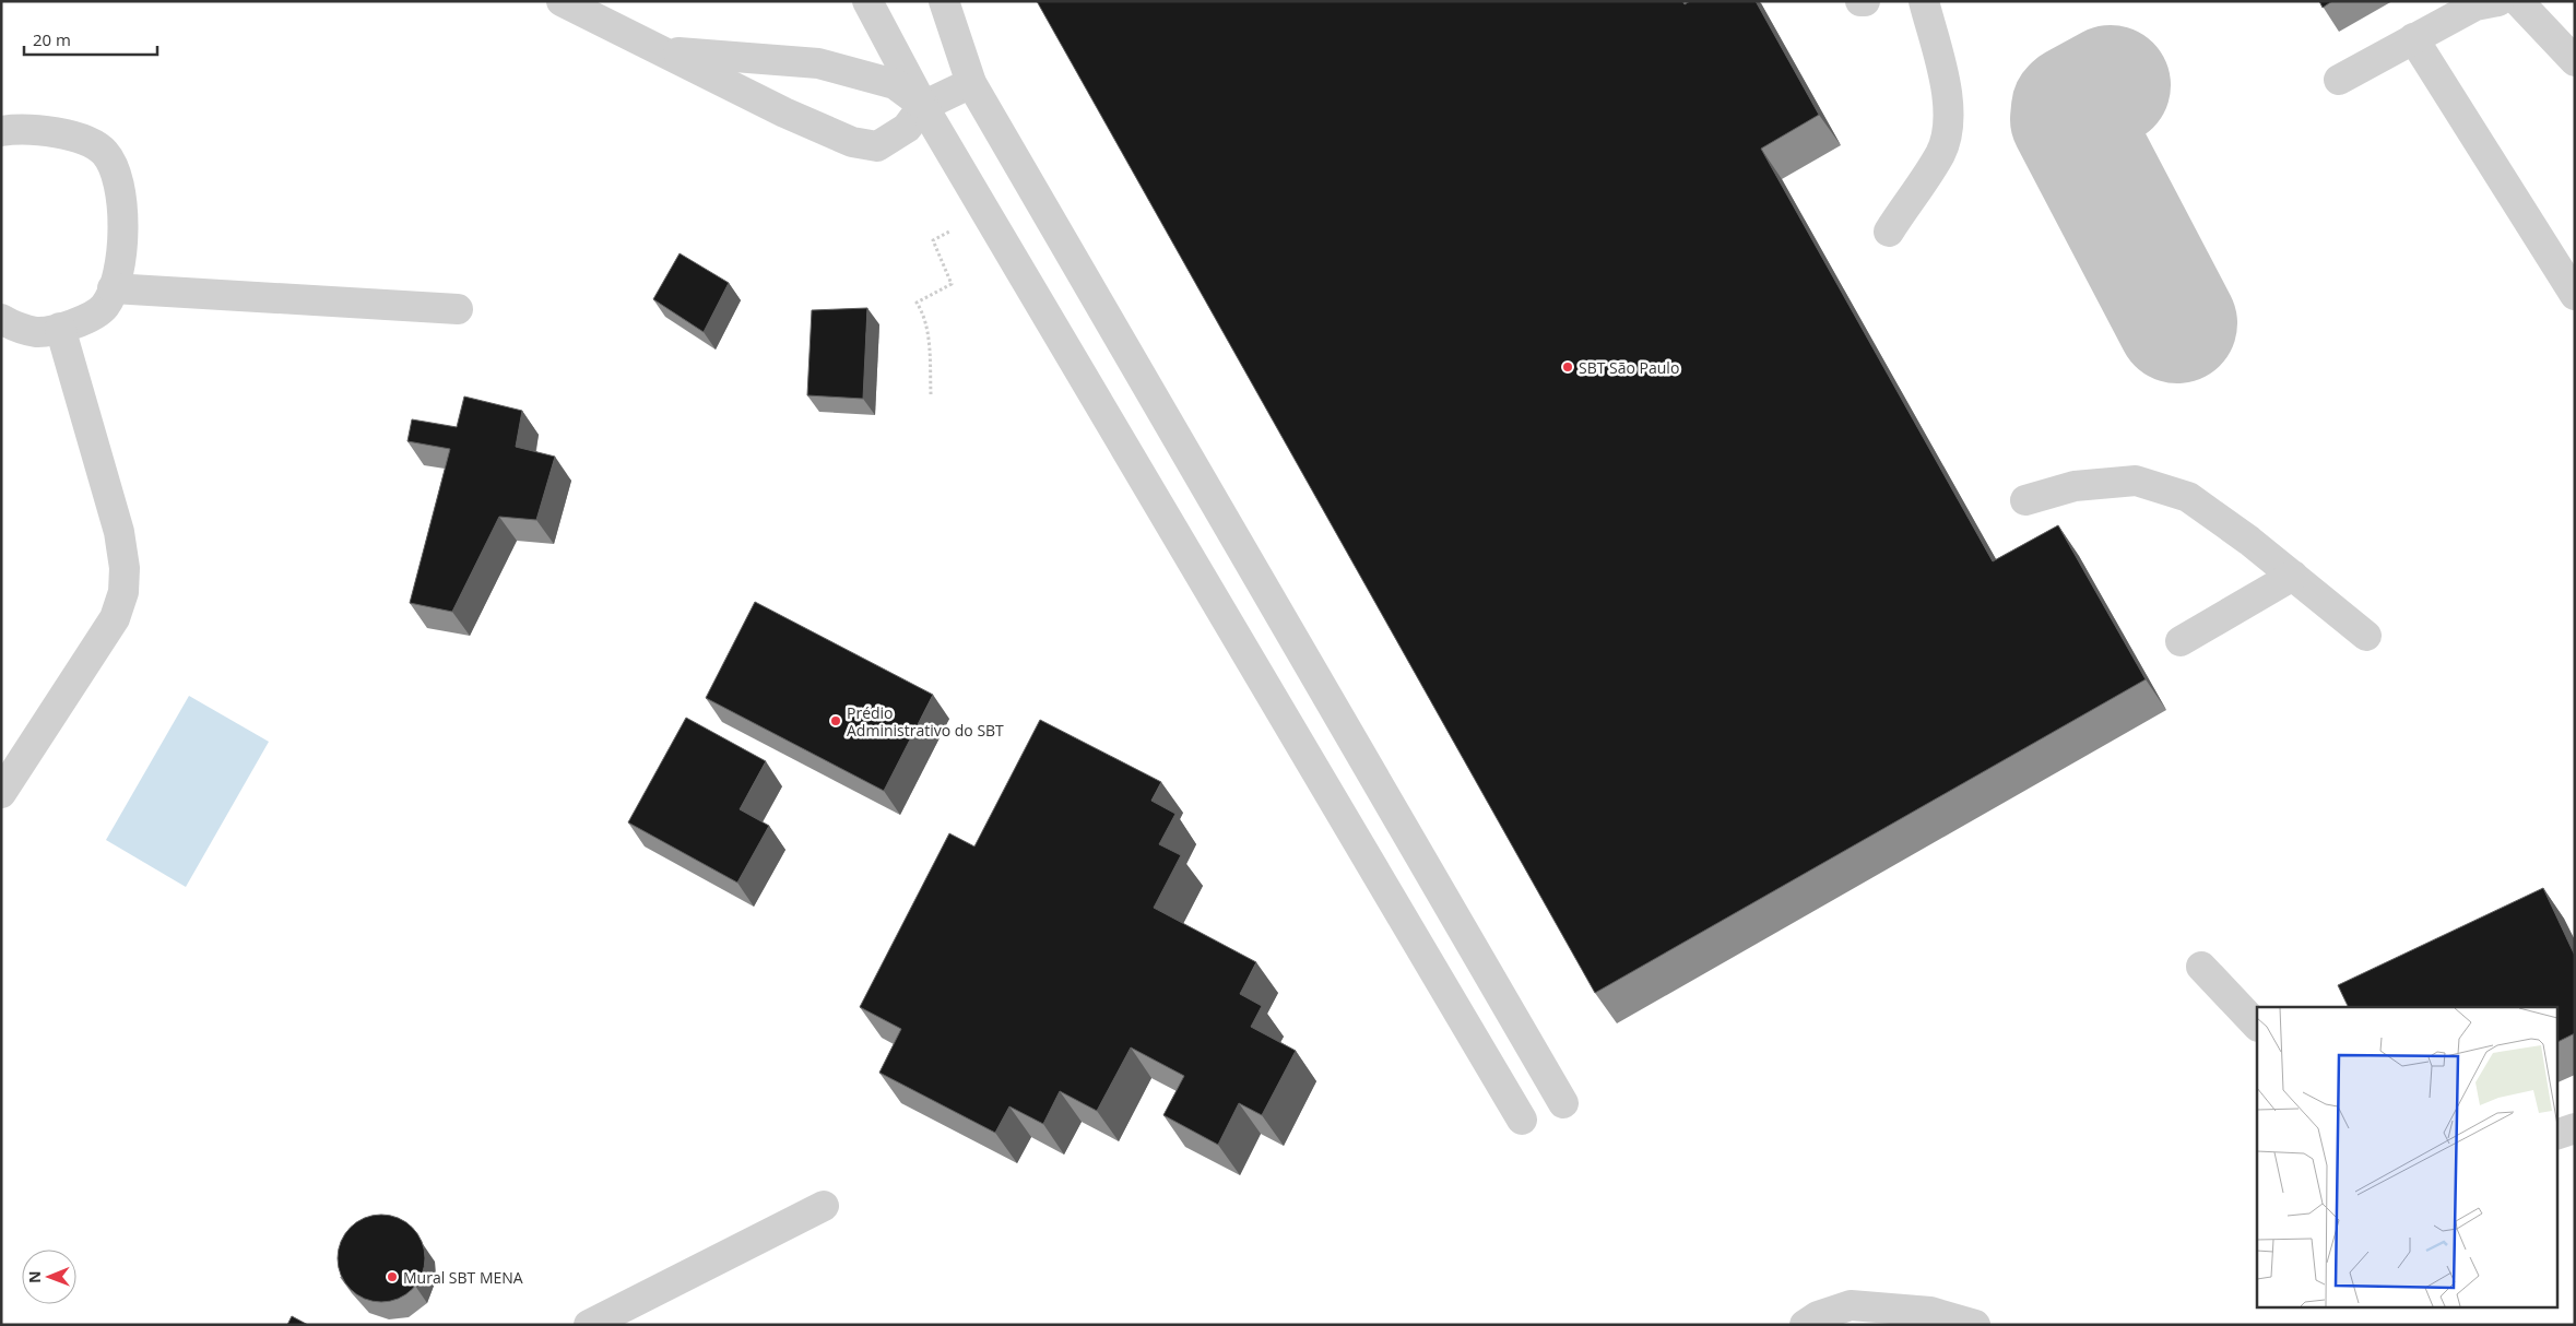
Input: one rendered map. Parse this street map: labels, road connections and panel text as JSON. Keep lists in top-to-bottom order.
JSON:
{
  "places": ["SBT São Paulo", "Prédio Administrativo do SBT", "Mural SBT MENA"],
  "scale_bar": "20 m",
  "north": "left"
}
